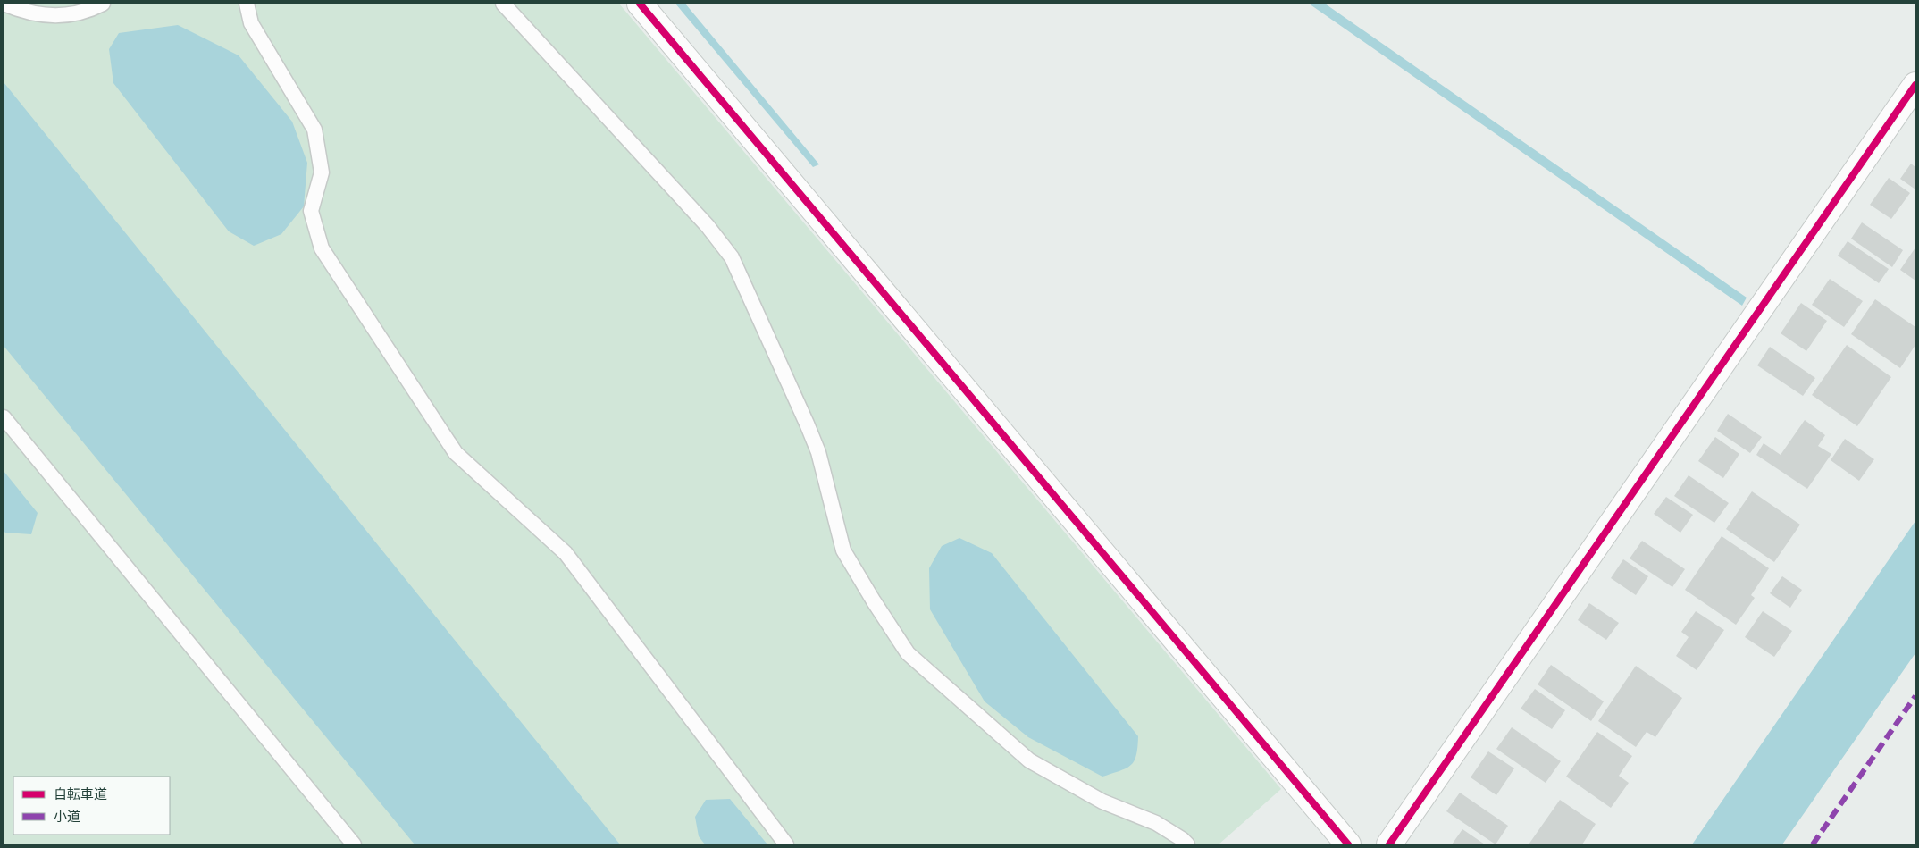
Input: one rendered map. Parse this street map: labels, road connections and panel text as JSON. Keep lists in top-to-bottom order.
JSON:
{
  "legend": ["自転車道", "小道"]
}
